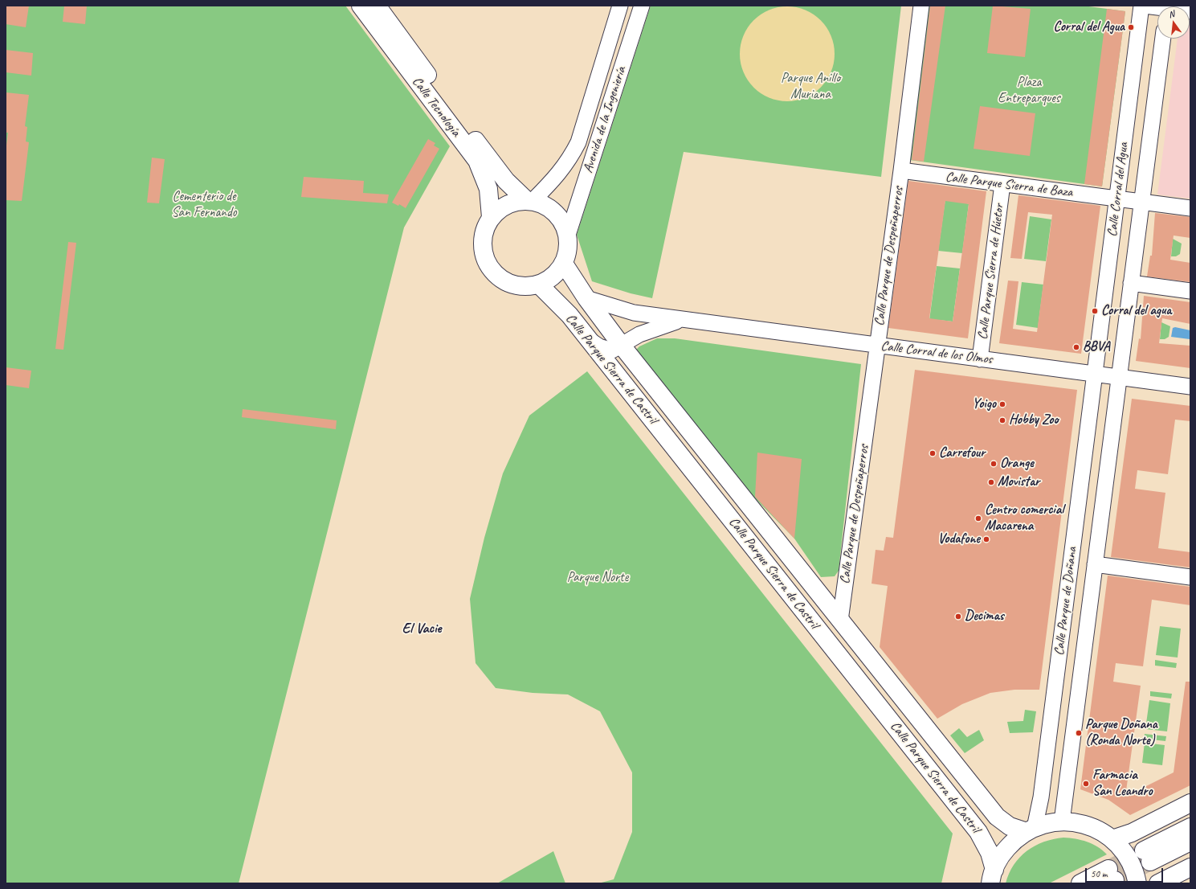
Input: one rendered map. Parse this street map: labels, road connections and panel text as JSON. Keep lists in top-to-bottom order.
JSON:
{
  "streets": {
    "main road": ["Calle Tecnología", "Calle Parque Sierra de Castril"],
    "street": [
      "Avenida de la Ingeniería",
      "Calle Parque Sierra de Baza",
      "Calle Corral del Agua",
      "Calle Parque de Despeñaperros",
      "Calle Parque Sierra de Húetor",
      "Calle Corral de los Olmos",
      "Calle Parque de Doñana"
    ]
  },
  "crossings": [
    ["Calle Tecnología", "Avenida de la Ingeniería"],
    ["Calle Tecnología", "Calle Parque Sierra de Castril"],
    ["Avenida de la Ingeniería", "Calle Parque Sierra de Castril"],
    ["Calle Parque Sierra de Baza", "Calle Corral del Agua"],
    ["Calle Parque Sierra de Baza", "Calle Parque de Despeñaperros"],
    ["Calle Parque Sierra de Baza", "Calle Parque Sierra de Húetor"],
    ["Calle Corral del Agua", "Calle Corral de los Olmos"],
    ["Calle Corral del Agua", "Calle Parque de Doñana"],
    ["Calle Parque de Despeñaperros", "Calle Corral de los Olmos"],
    ["Calle Parque de Despeñaperros", "Calle Parque Sierra de Castril"],
    ["Calle Parque Sierra de Húetor", "Calle Corral de los Olmos"],
    ["Calle Corral de los Olmos", "Calle Parque Sierra de Castril"],
    ["Calle Corral de los Olmos", "Calle Parque de Doñana"],
    ["Calle Parque Sierra de Castril", "Calle Parque de Doñana"]
  ],
  "districts": ["El Vacie"],
  "parks": [
    "Parque Anillo Muriana",
    "Plaza Entreparques",
    "Cementerio de San Fernando",
    "Parque Norte"
  ],
  "places": [
    "Corral del Agua",
    "Corral del agua",
    "BBVA",
    "Yoigo",
    "Hobby Zoo",
    "Carrefour",
    "Orange",
    "Movistar",
    "Centro comercial Macarena",
    "Vodafone",
    "Decimas",
    "Parque Doñana (Ronda Norte)",
    "Farmacia San Leandro"
  ],
  "scale_bar": "50 m",
  "north": "top"
}
